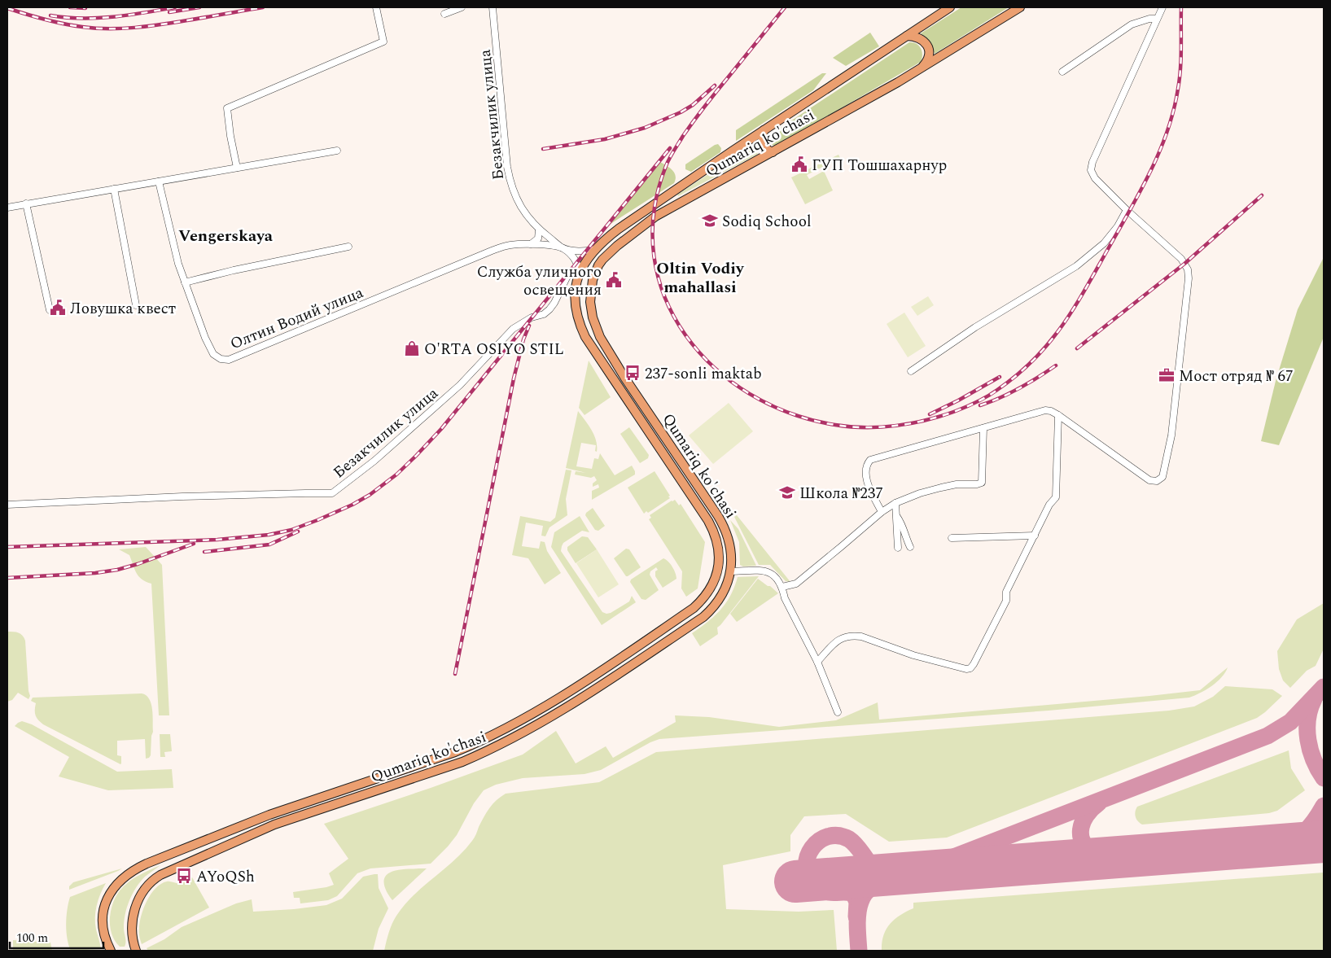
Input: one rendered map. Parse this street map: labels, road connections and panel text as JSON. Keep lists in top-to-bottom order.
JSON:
{
  "streets": {
    "main road": ["Qumariq ko'chasi"],
    "street": ["Безакчилик улица", "Олтин Водий улица"]
  },
  "crossings": [
    ["Безакчилик улица", "Qumariq ko'chasi"],
    ["Безакчилик улица", "Олтин Водий улица"],
    ["Qumariq ko'chasi", "Олтин Водий улица"]
  ],
  "districts": ["Vengerskaya", "Oltin Vodiy mahallasi"],
  "places": {
    "public building": ["ГУП Тошшахарнур", "Служба уличного освещения", "Ловушка квест"],
    "school or university": ["Sodiq School", "Школа №237"],
    "shop": ["O'RTA OSIYO STIL"],
    "bus stop": ["237-sonli maktab", "AYoQSh"],
    "office": ["Мост отряд № 67"]
  },
  "scale_bar": "100 m"
}
